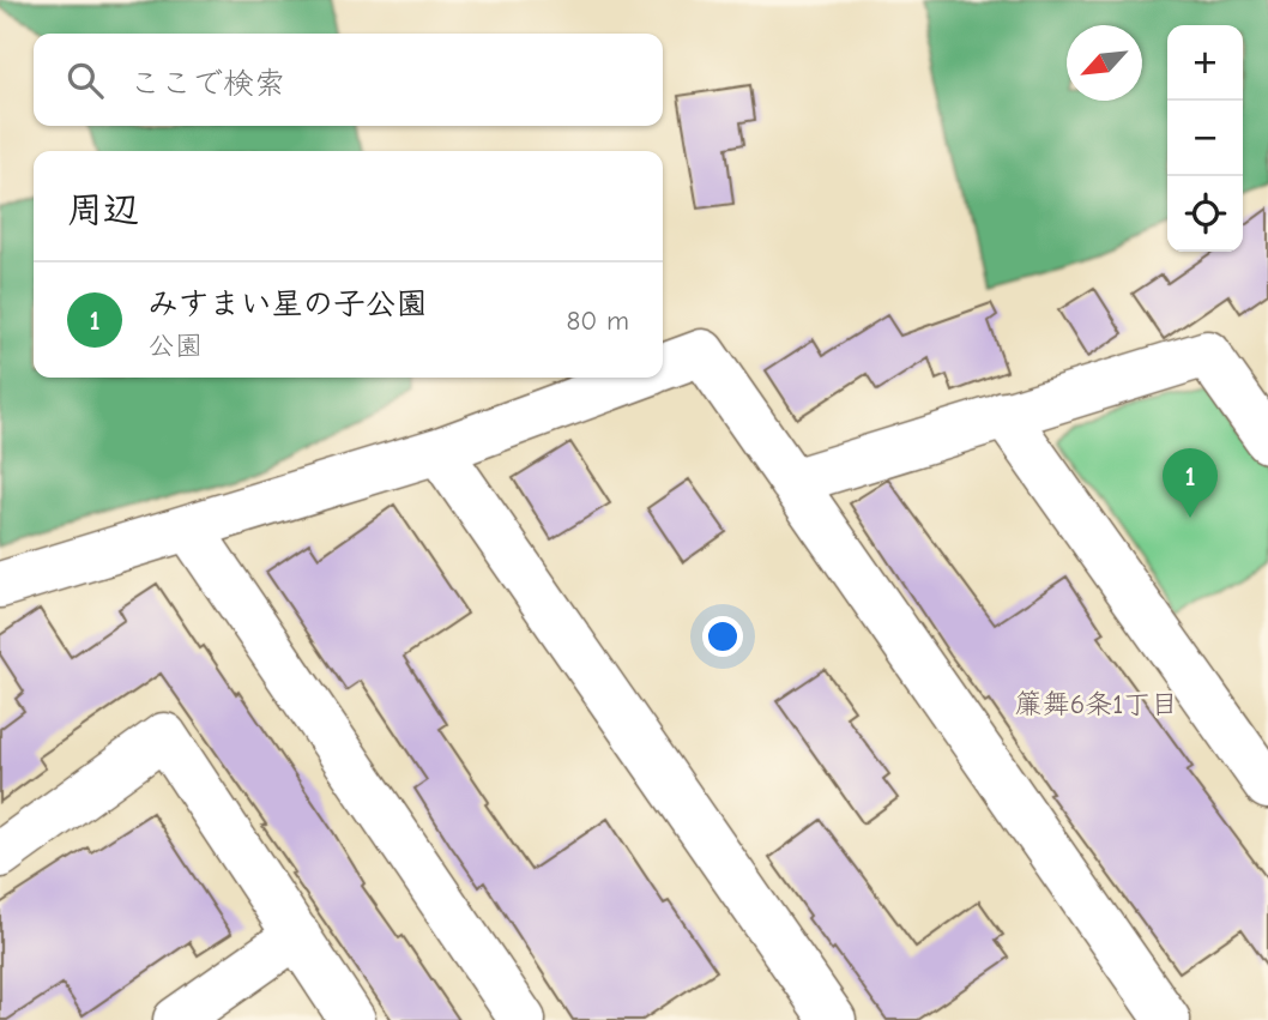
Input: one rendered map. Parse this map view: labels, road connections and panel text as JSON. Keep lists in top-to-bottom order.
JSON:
{
  "districts": ["簾舞6条1丁目"],
  "north": "bottom left",
  "page": {
    "map_buttons": ["+", "−"],
    "search": "ここで検索",
    "heading": "周辺",
    "list": [
      {
        "mark": "1",
        "name": "みすまい星の子公園",
        "note": "公園",
        "value": "80 m"
      }
    ],
    "pins": "1"
  }
}
